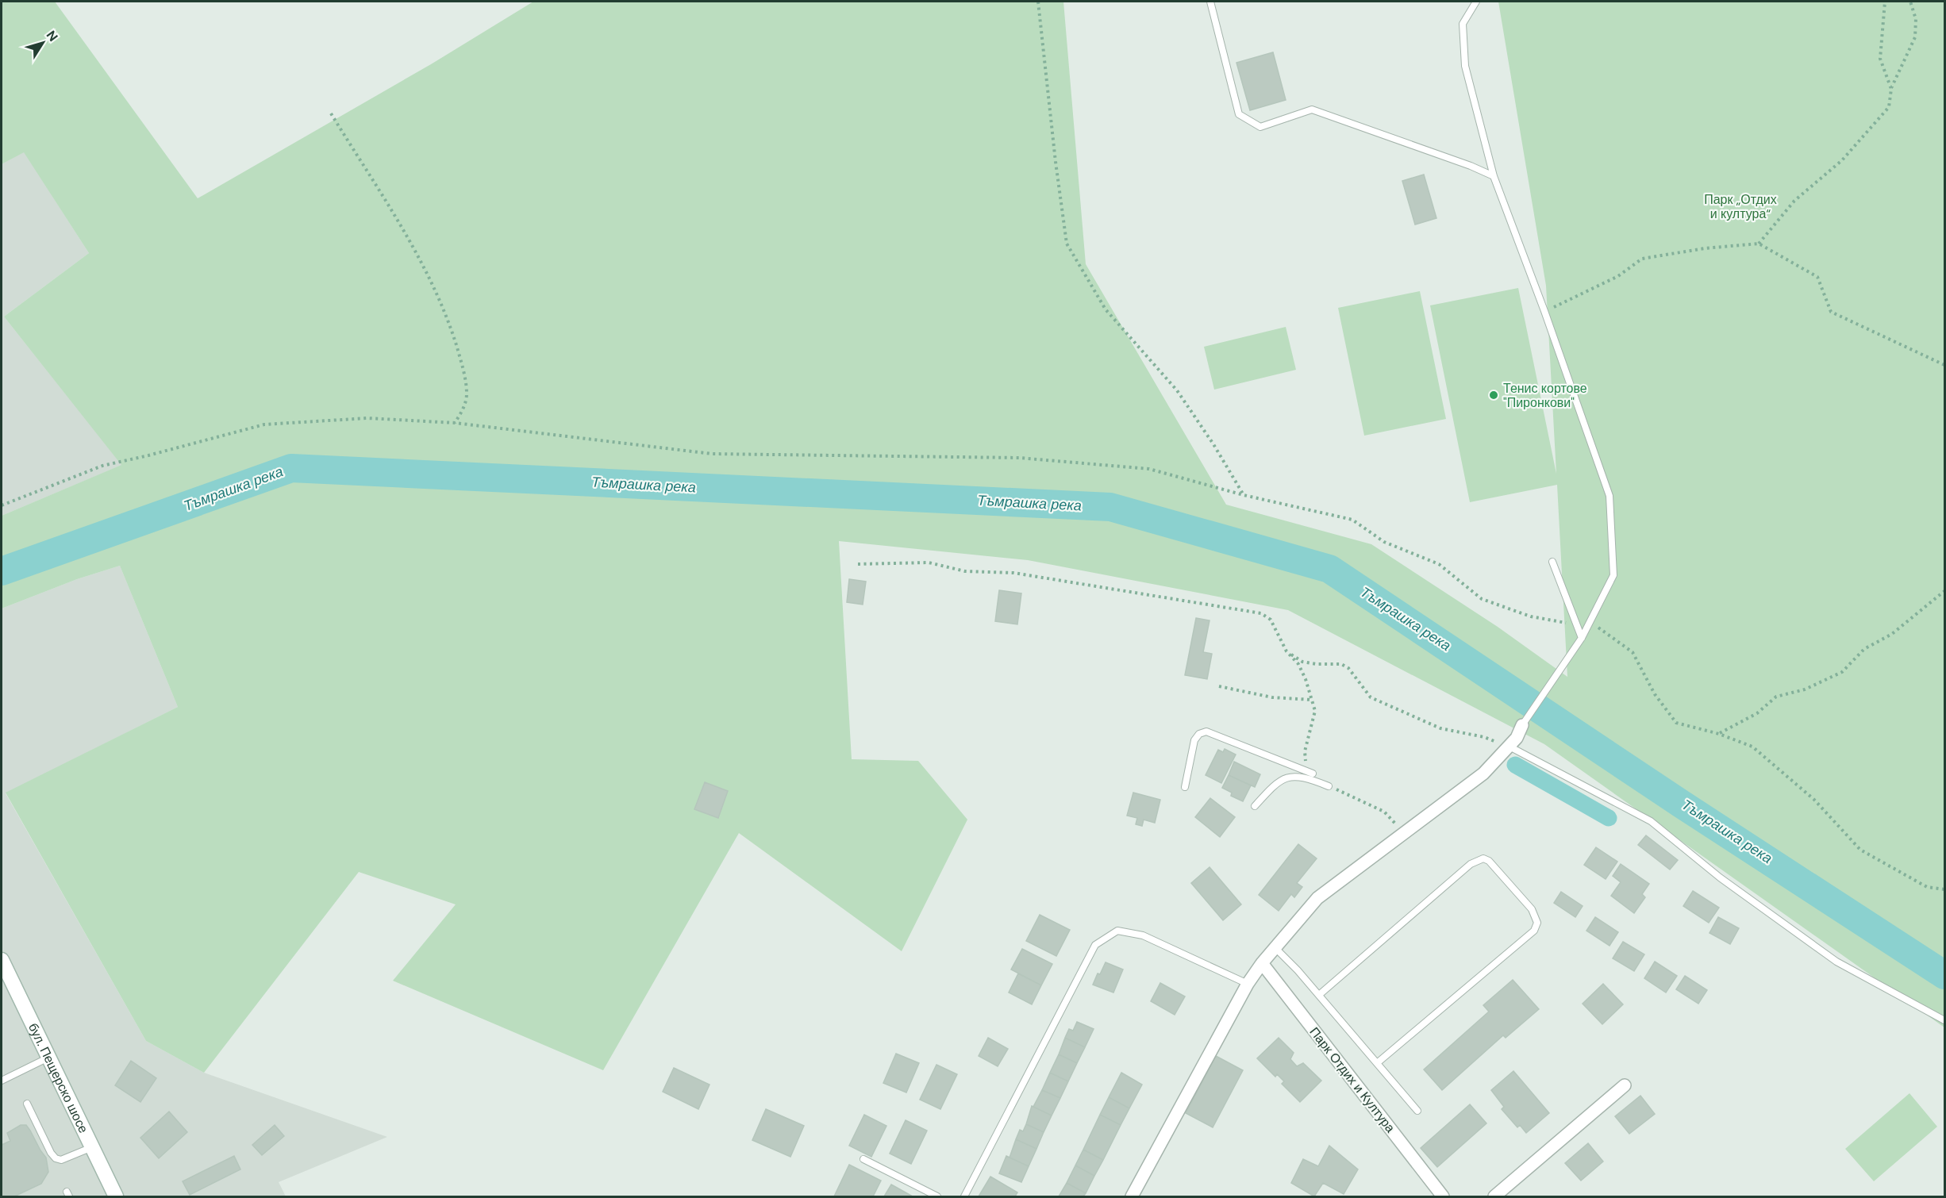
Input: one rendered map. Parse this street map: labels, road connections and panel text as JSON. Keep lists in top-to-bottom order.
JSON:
{
  "streets": {
    "main road": ["бул. Пещерско шосе"],
    "street": ["Парк Отдих и Култура"]
  },
  "water": ["Тъмрашка река"],
  "parks": ["Парк „Отдих и култура“"],
  "places": ["Тенис кортове \"Пиронкови\""],
  "north": "top right"
}
